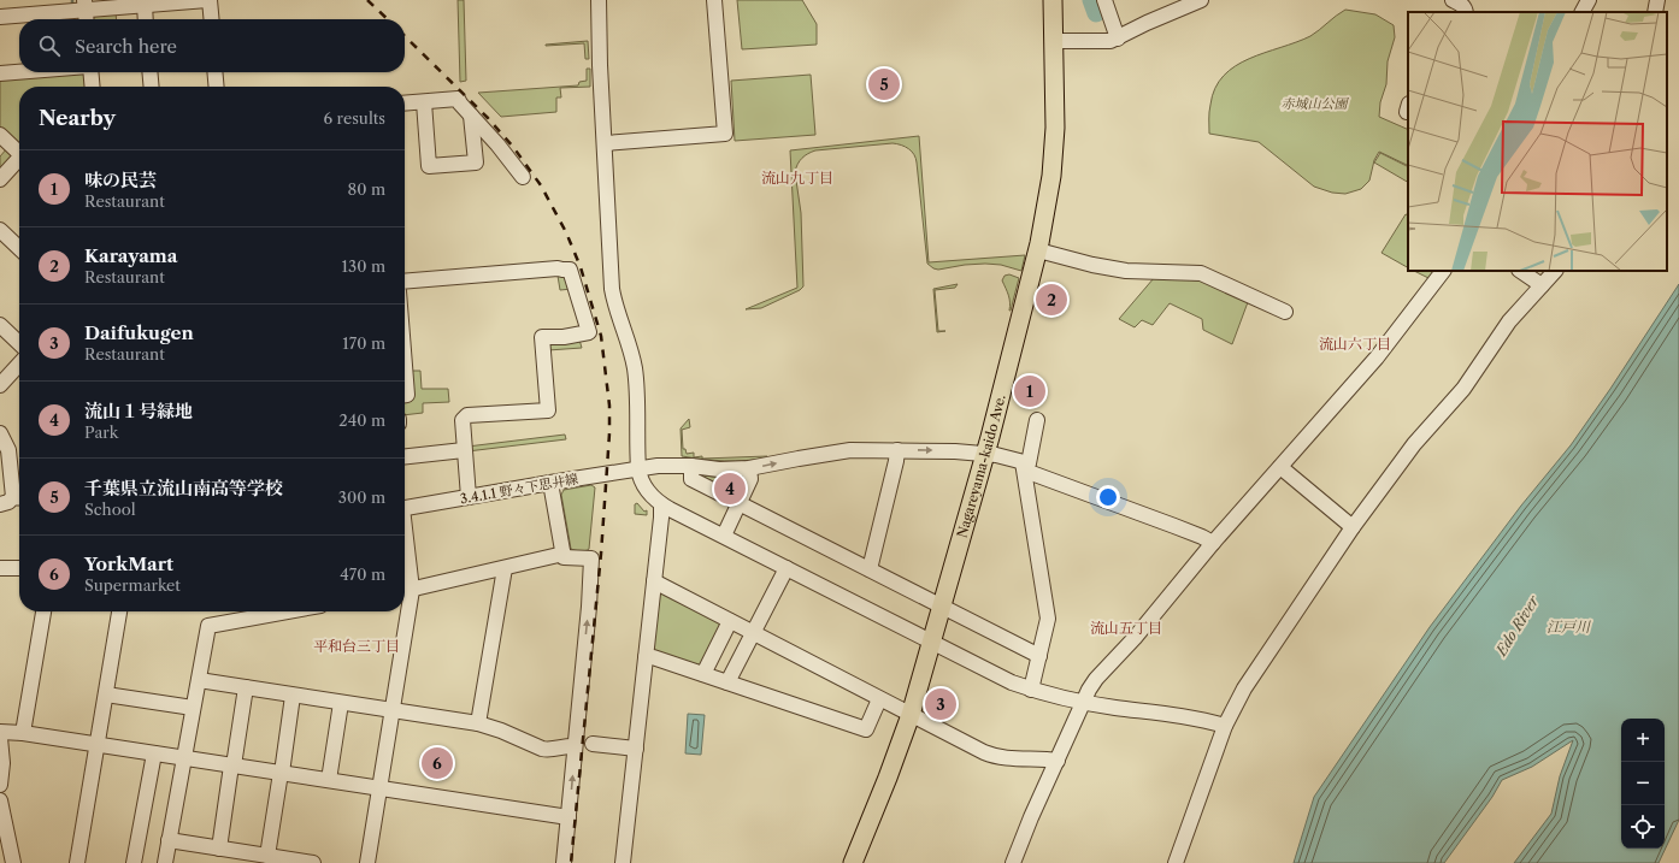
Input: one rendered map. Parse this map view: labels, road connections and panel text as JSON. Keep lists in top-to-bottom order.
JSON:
{
  "streets": {
    "main road": ["Nagareyama-kaido Ave."],
    "street": ["3.4.1.1 野々下思井線"]
  },
  "crossings": [
    ["Nagareyama-kaido Ave.", "3.4.1.1 野々下思井線"]
  ],
  "districts": [
    "流山九丁目",
    "流山六丁目",
    "流山五丁目",
    "平和台三丁目"
  ],
  "water": ["Edo River", "江戸川"],
  "parks": ["赤城山公園"],
  "page": {
    "search": "Search here",
    "pins": [
      "5",
      "2",
      "1",
      "4",
      "3",
      "6"
    ],
    "heading": ["Nearby", "6 results"],
    "list": [
      {
        "mark": "1",
        "name": "味の民芸",
        "note": "Restaurant",
        "value": "80 m"
      },
      {
        "mark": "2",
        "name": "Karayama",
        "note": "Restaurant",
        "value": "130 m"
      },
      {
        "mark": "3",
        "name": "Daifukugen",
        "note": "Restaurant",
        "value": "170 m"
      },
      {
        "mark": "4",
        "name": "流山１号緑地",
        "note": "Park",
        "value": "240 m"
      },
      {
        "mark": "5",
        "name": "千葉県立流山南高等学校",
        "note": "School",
        "value": "300 m"
      },
      {
        "mark": "6",
        "name": "YorkMart",
        "note": "Supermarket",
        "value": "470 m"
      }
    ],
    "map_buttons": ["+", "−"]
  }
}
